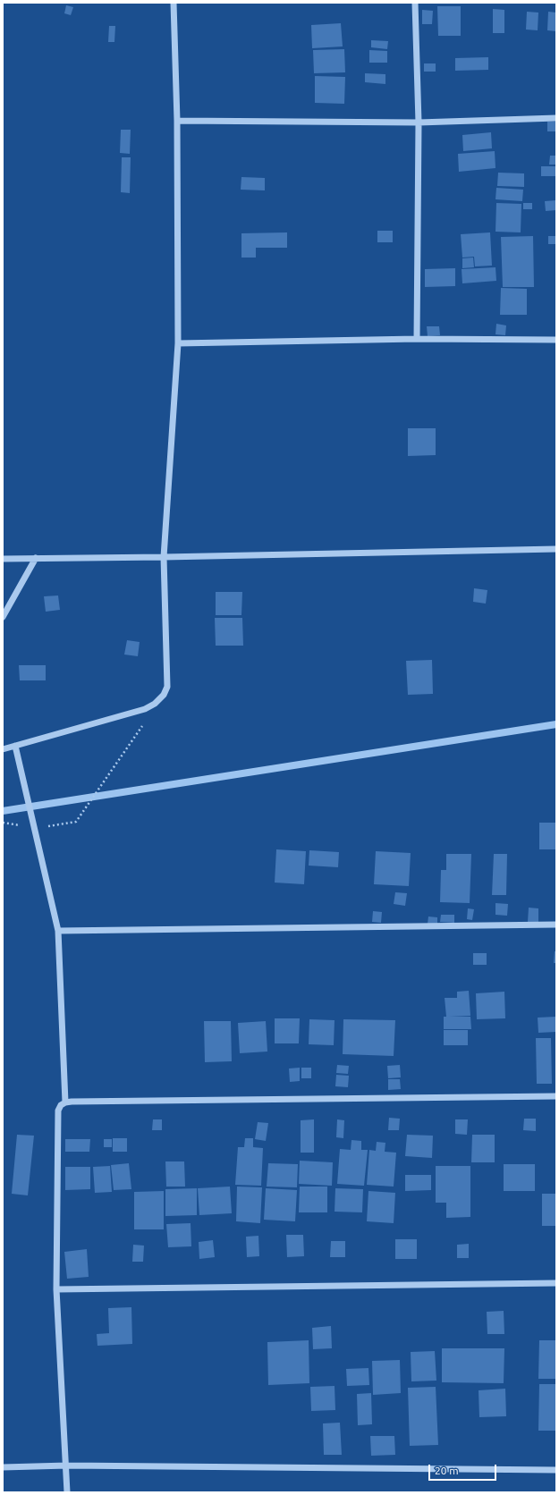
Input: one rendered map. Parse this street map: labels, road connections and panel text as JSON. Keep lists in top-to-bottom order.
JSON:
{
  "scale_bar": "20 m"
}
